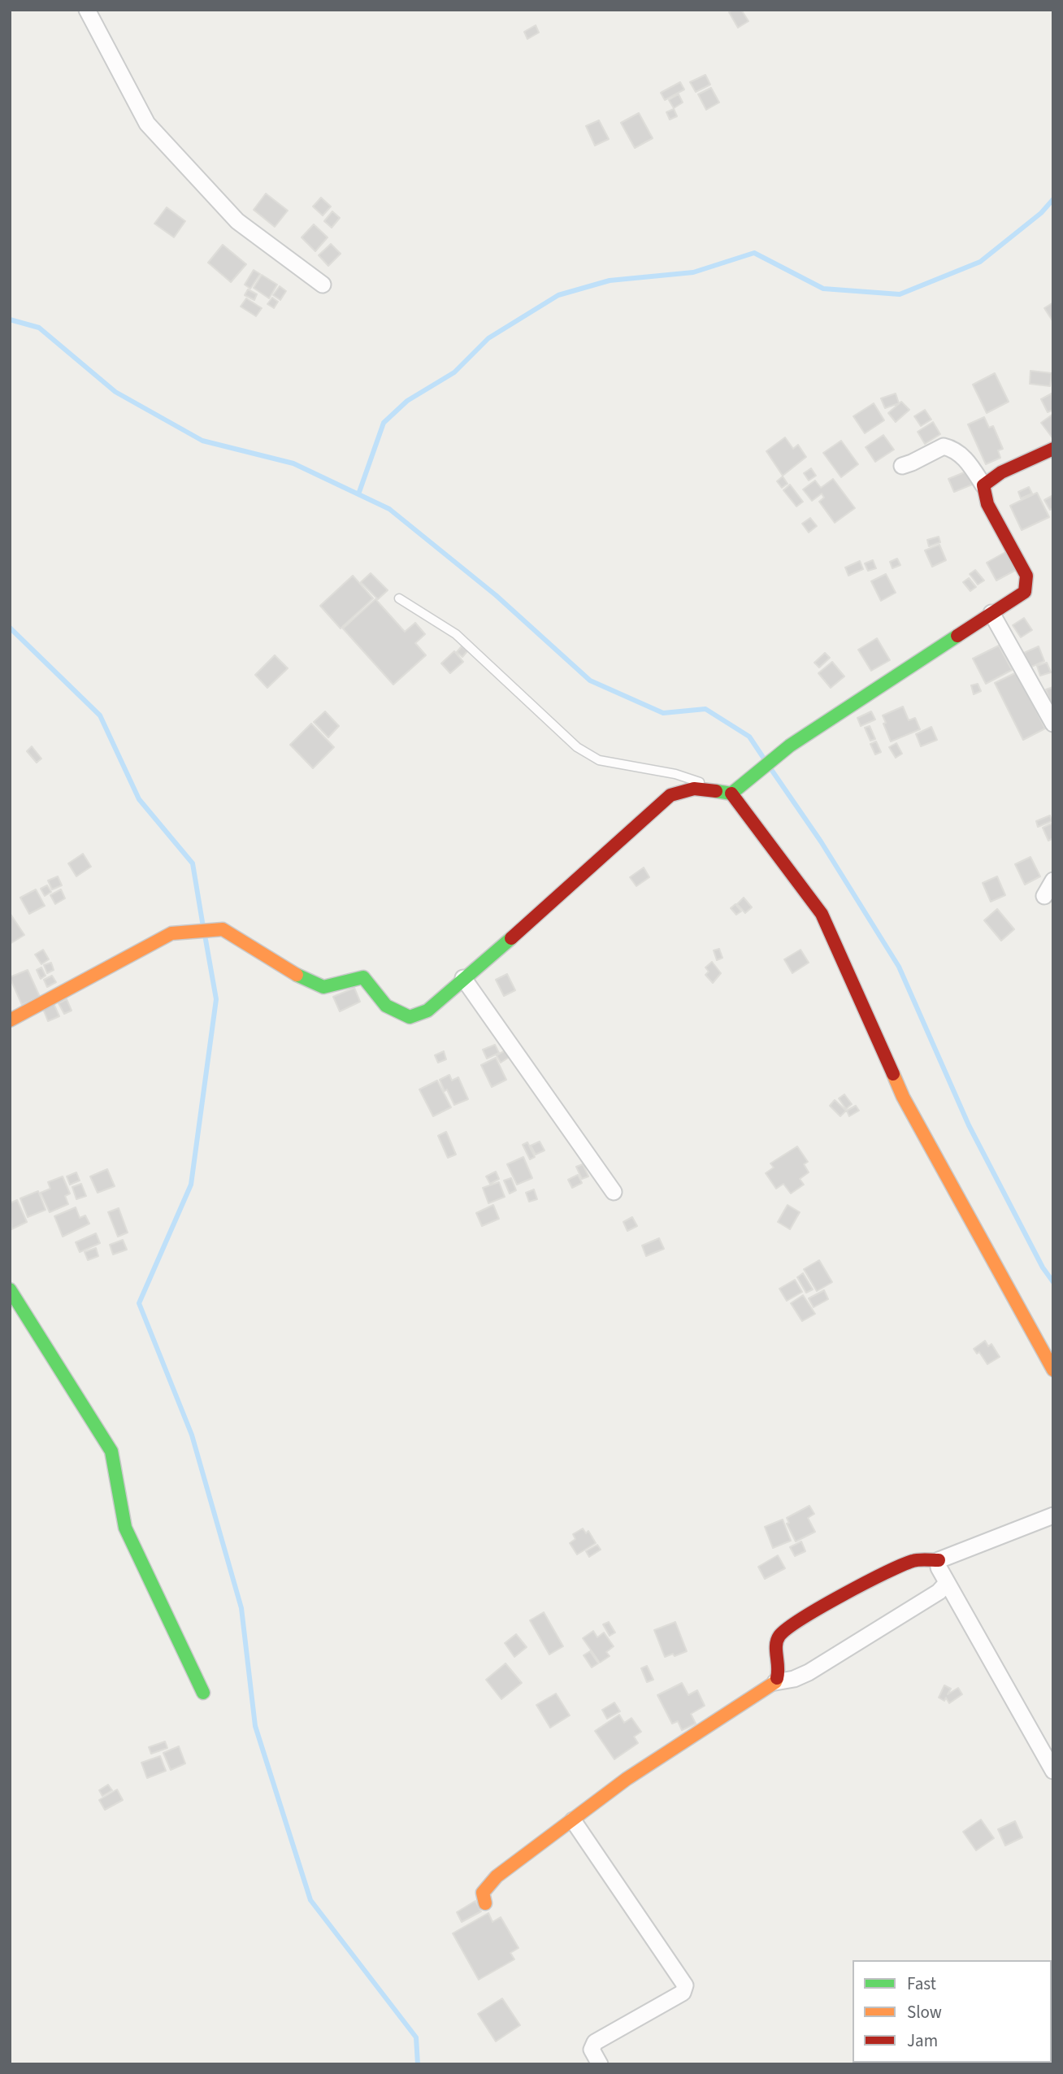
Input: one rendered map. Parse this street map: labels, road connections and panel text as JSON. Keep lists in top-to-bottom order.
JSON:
{
  "legend": ["Fast", "Slow", "Jam"]
}
